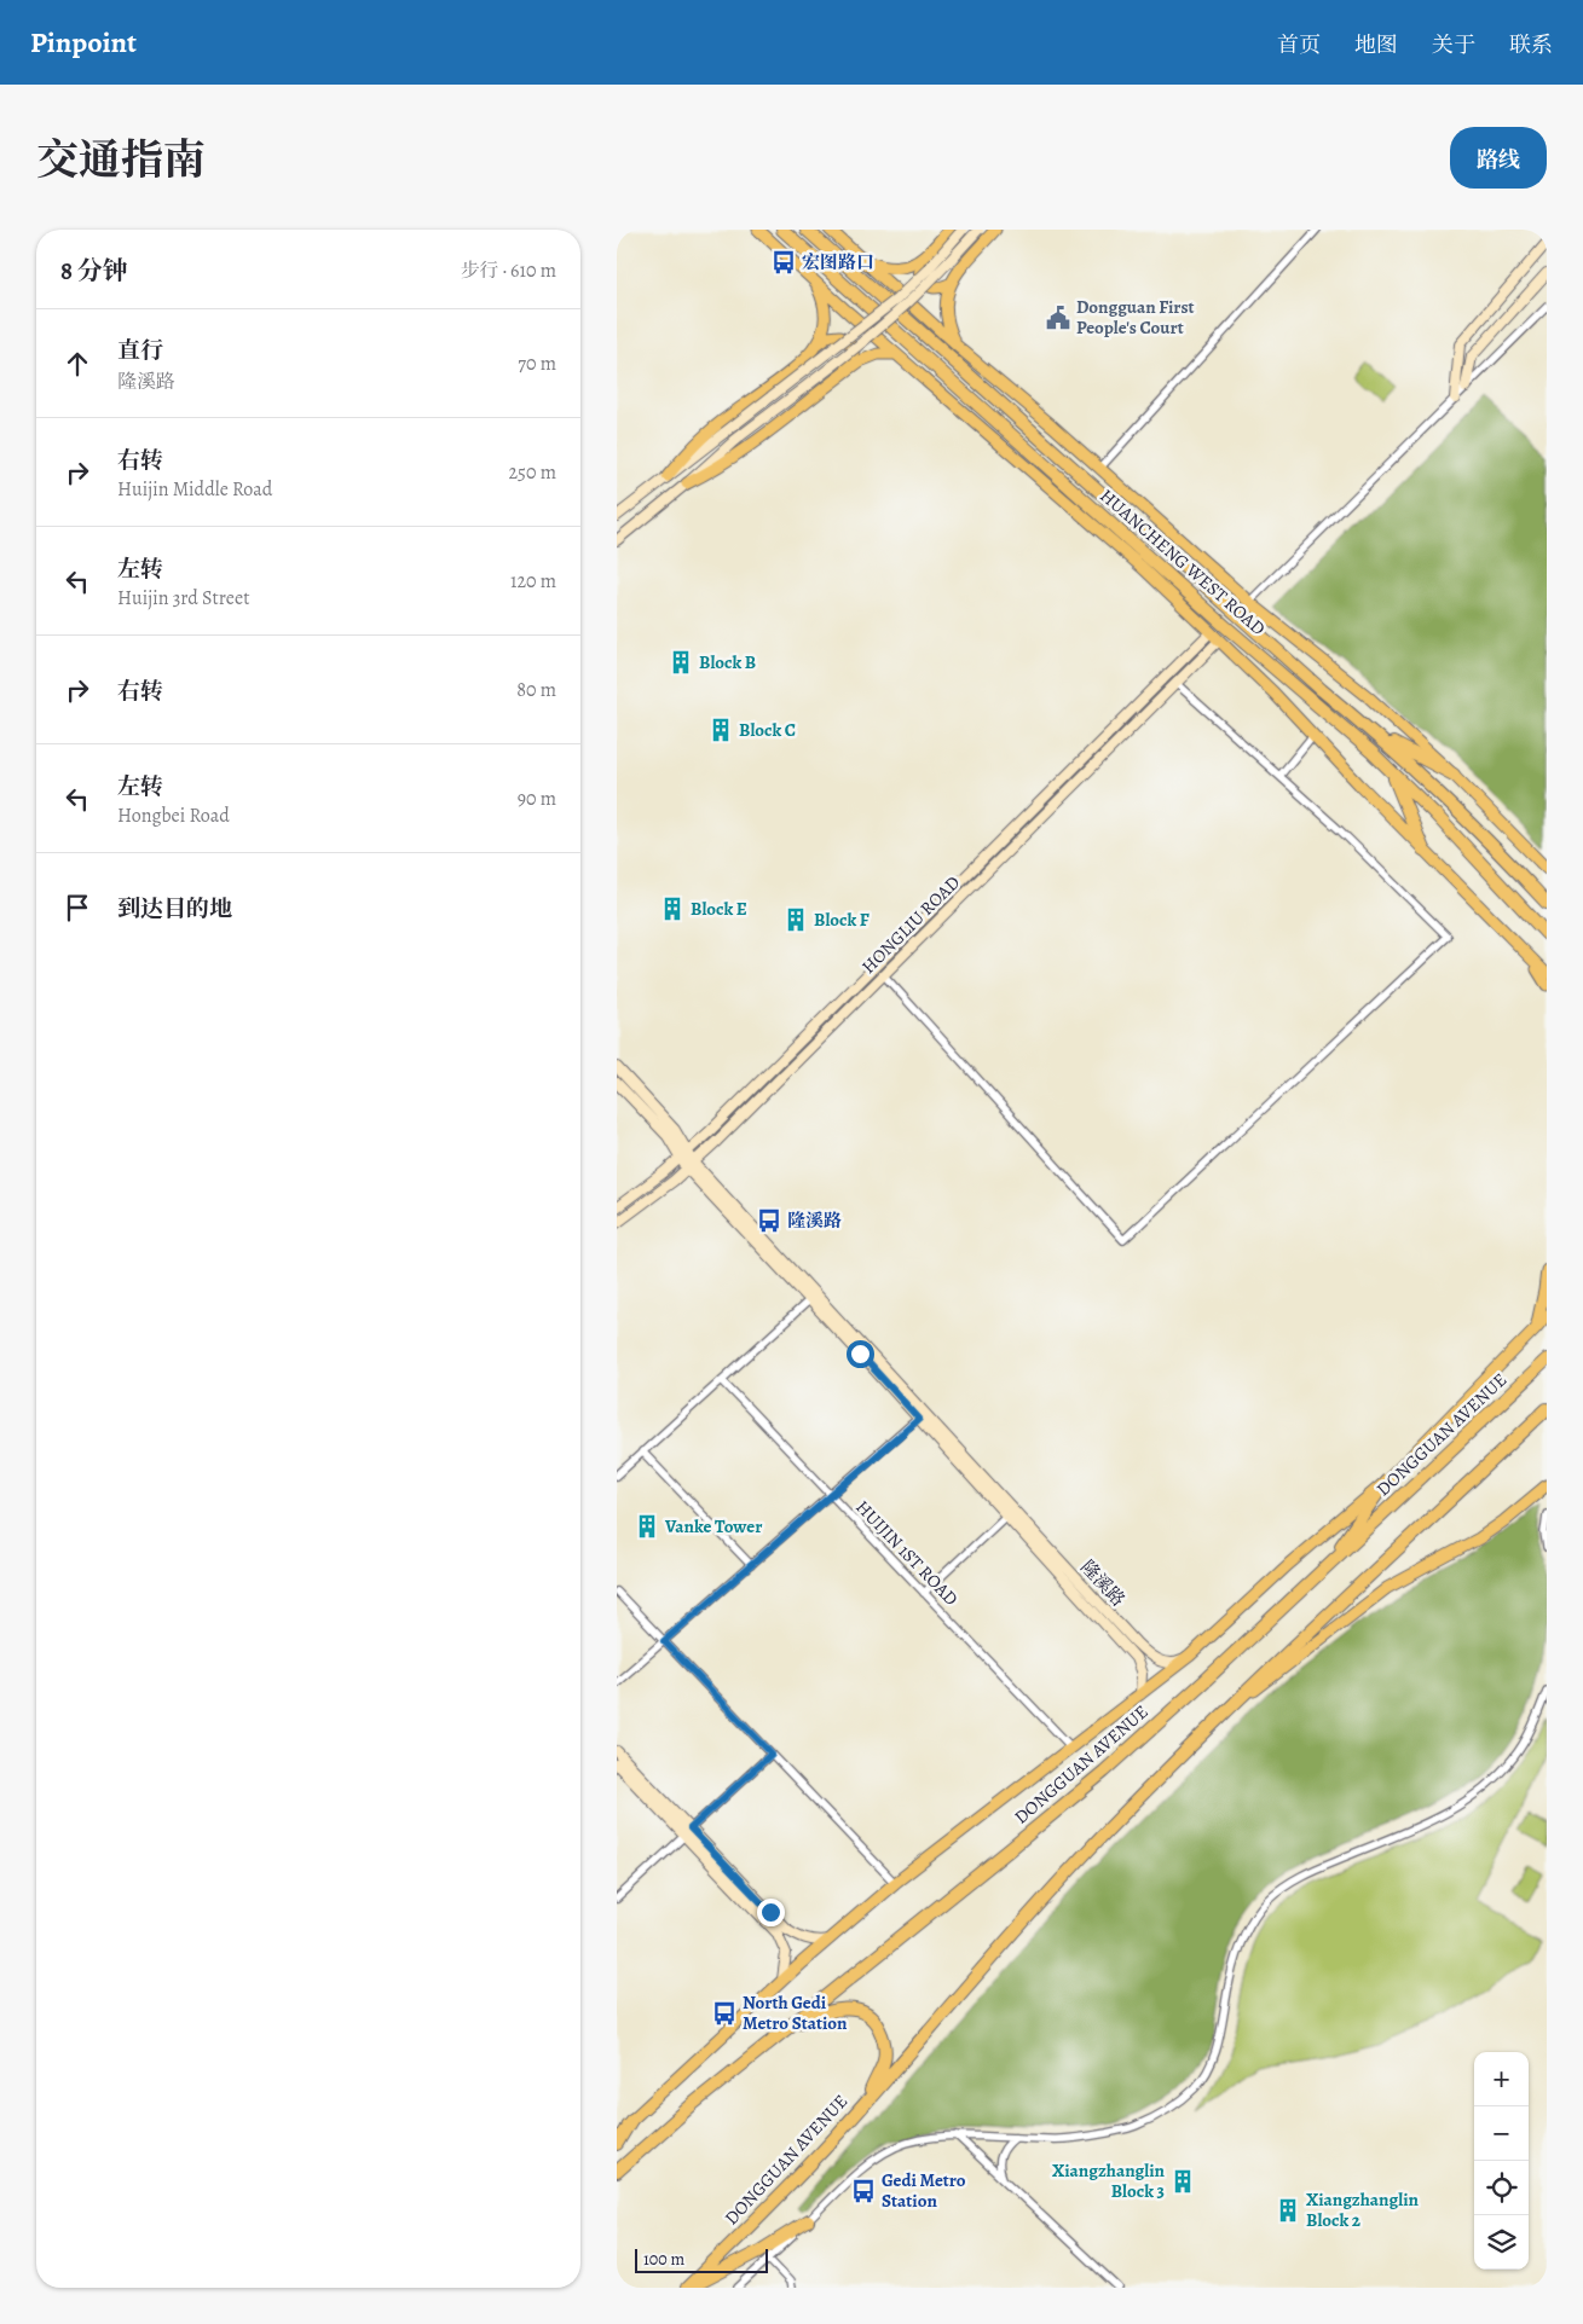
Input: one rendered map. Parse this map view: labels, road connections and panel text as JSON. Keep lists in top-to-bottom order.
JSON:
{
  "streets": {
    "highway": ["HUANCHENG WEST ROAD", "DONGGUAN AVENUE"],
    "street": ["HONGLIU ROAD", "HUIJIN 1ST ROAD", "隆溪路"]
  },
  "crossings": [
    ["HONGLIU ROAD", "隆溪路"]
  ],
  "places": {
    "bus stop": [
      "宏图路口",
      "隆溪路",
      "North Gedi Metro Station",
      "Gedi Metro Station"
    ],
    "public building": ["Dongguan First People's Court"],
    "building": [
      "Block B",
      "Block C",
      "Block E",
      "Block F",
      "Vanke Tower",
      "Xiangzhanglin Block 3",
      "Xiangzhanglin Block 2"
    ]
  },
  "scale_bar": "100 m",
  "page": {
    "header": "Pinpoint",
    "nav": [
      "首页",
      "地图",
      "关于",
      "联系"
    ],
    "title": "交通指南",
    "buttons": "路线",
    "heading": ["8 分钟", "步行 · 610 m"],
    "list": [
      ["直行", "隆溪路", "70 m"],
      ["右转", "Huijin Middle Road", "250 m"],
      ["左转", "Huijin 3rd Street", "120 m"],
      ["右转", "80 m"],
      ["左转", "Hongbei Road", "90 m"],
      "到达目的地"
    ],
    "map_buttons": ["+", "−"],
    "scale": "100 m"
  }
}
